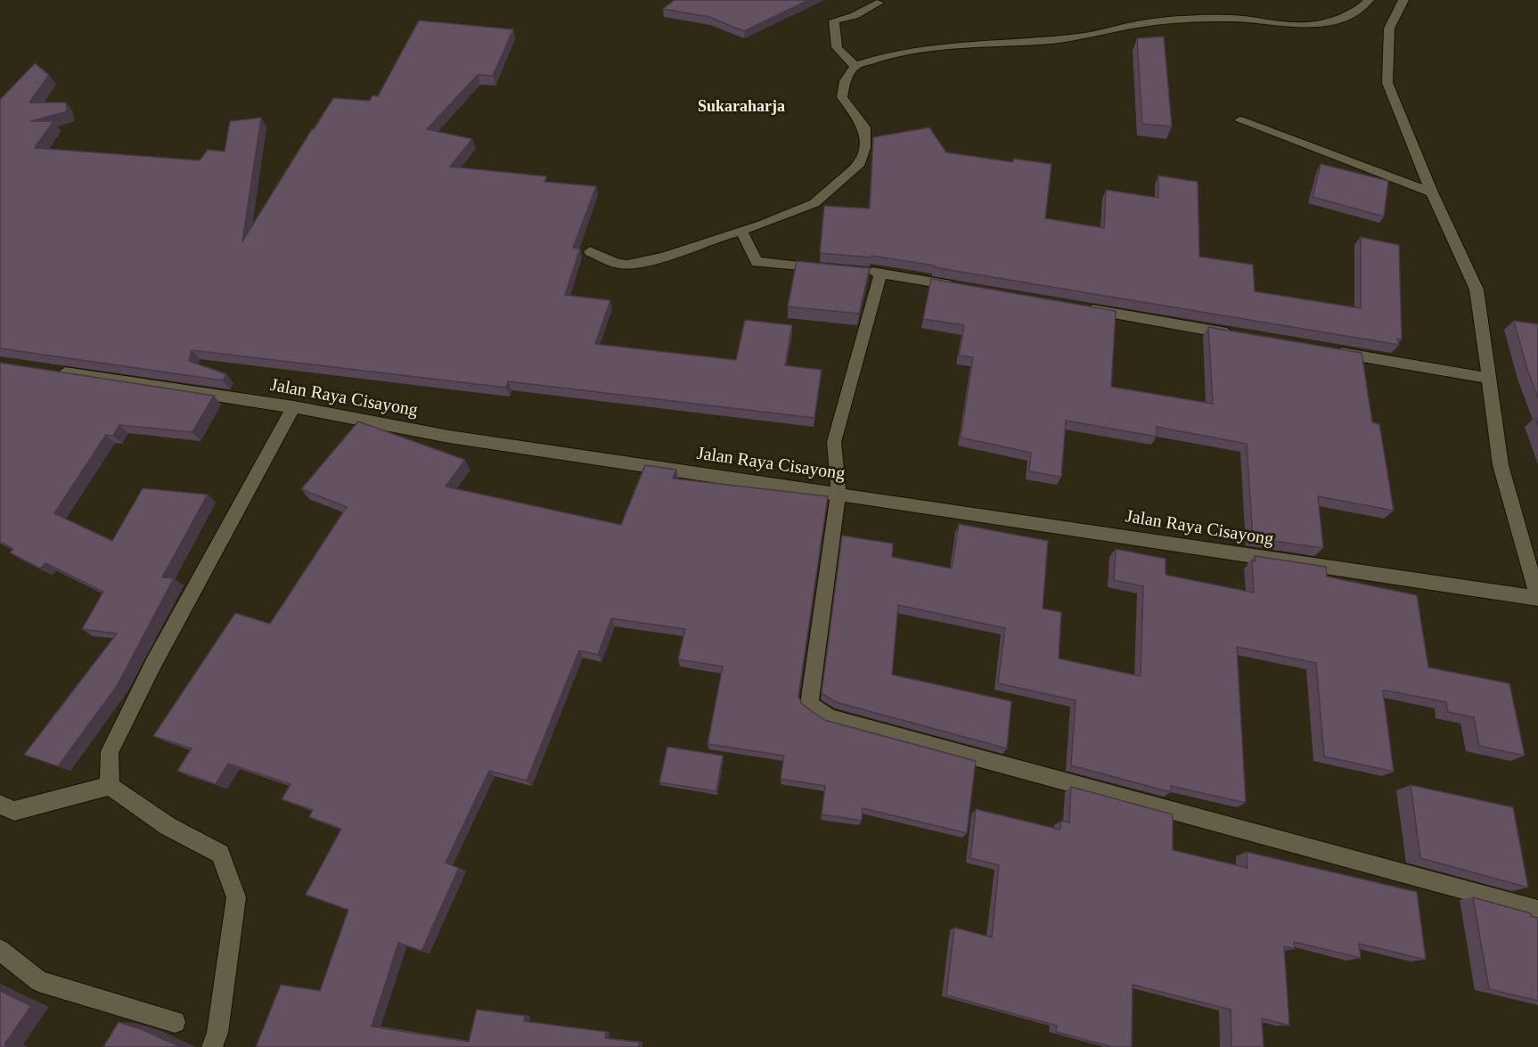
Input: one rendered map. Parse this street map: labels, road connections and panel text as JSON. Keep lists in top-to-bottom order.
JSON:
{
  "streets": {
    "street": ["Jalan Raya Cisayong"]
  },
  "districts": ["Sukaraharja"]
}
